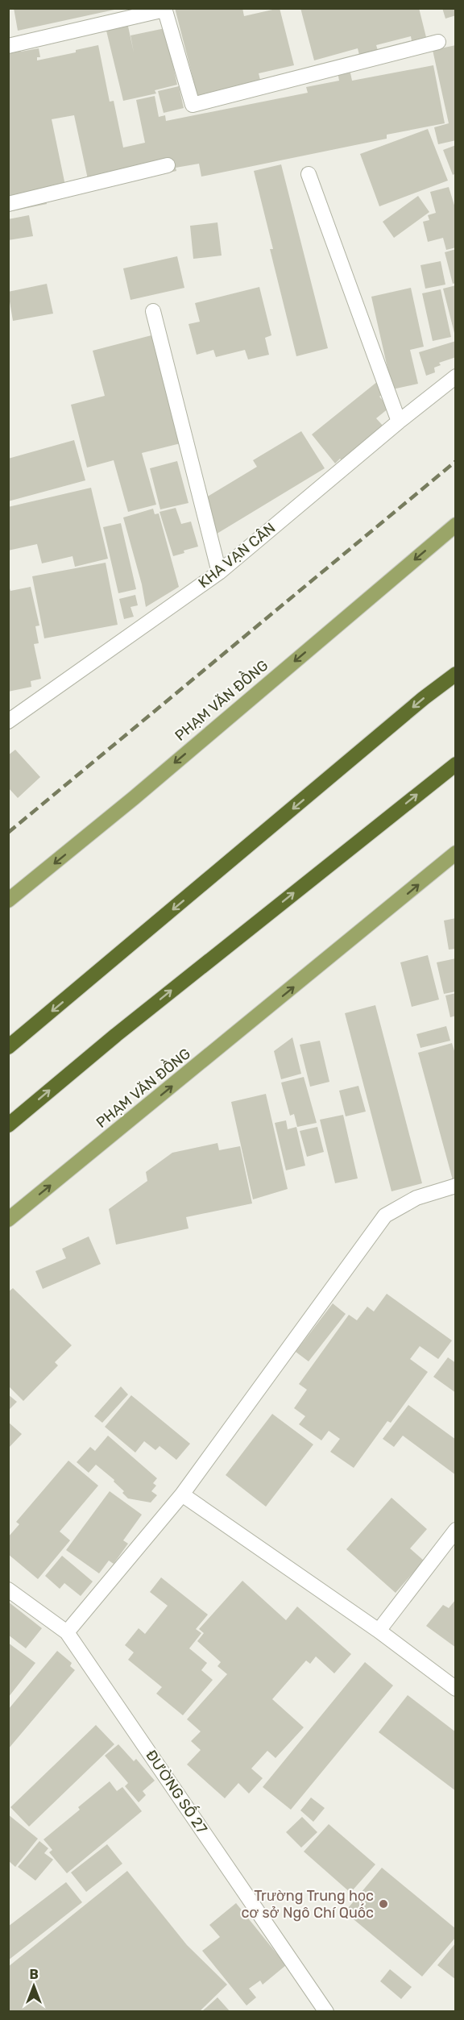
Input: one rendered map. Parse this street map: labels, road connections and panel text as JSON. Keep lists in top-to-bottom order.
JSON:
{
  "streets": {
    "main road": ["PHẠM VĂN ĐỒNG"],
    "street": ["KHA VẠN CÂN", "ĐƯỜNG SỐ 27"]
  },
  "places": ["Trường Trung học cơ sở Ngô Chí Quốc"],
  "north": "top"
}
